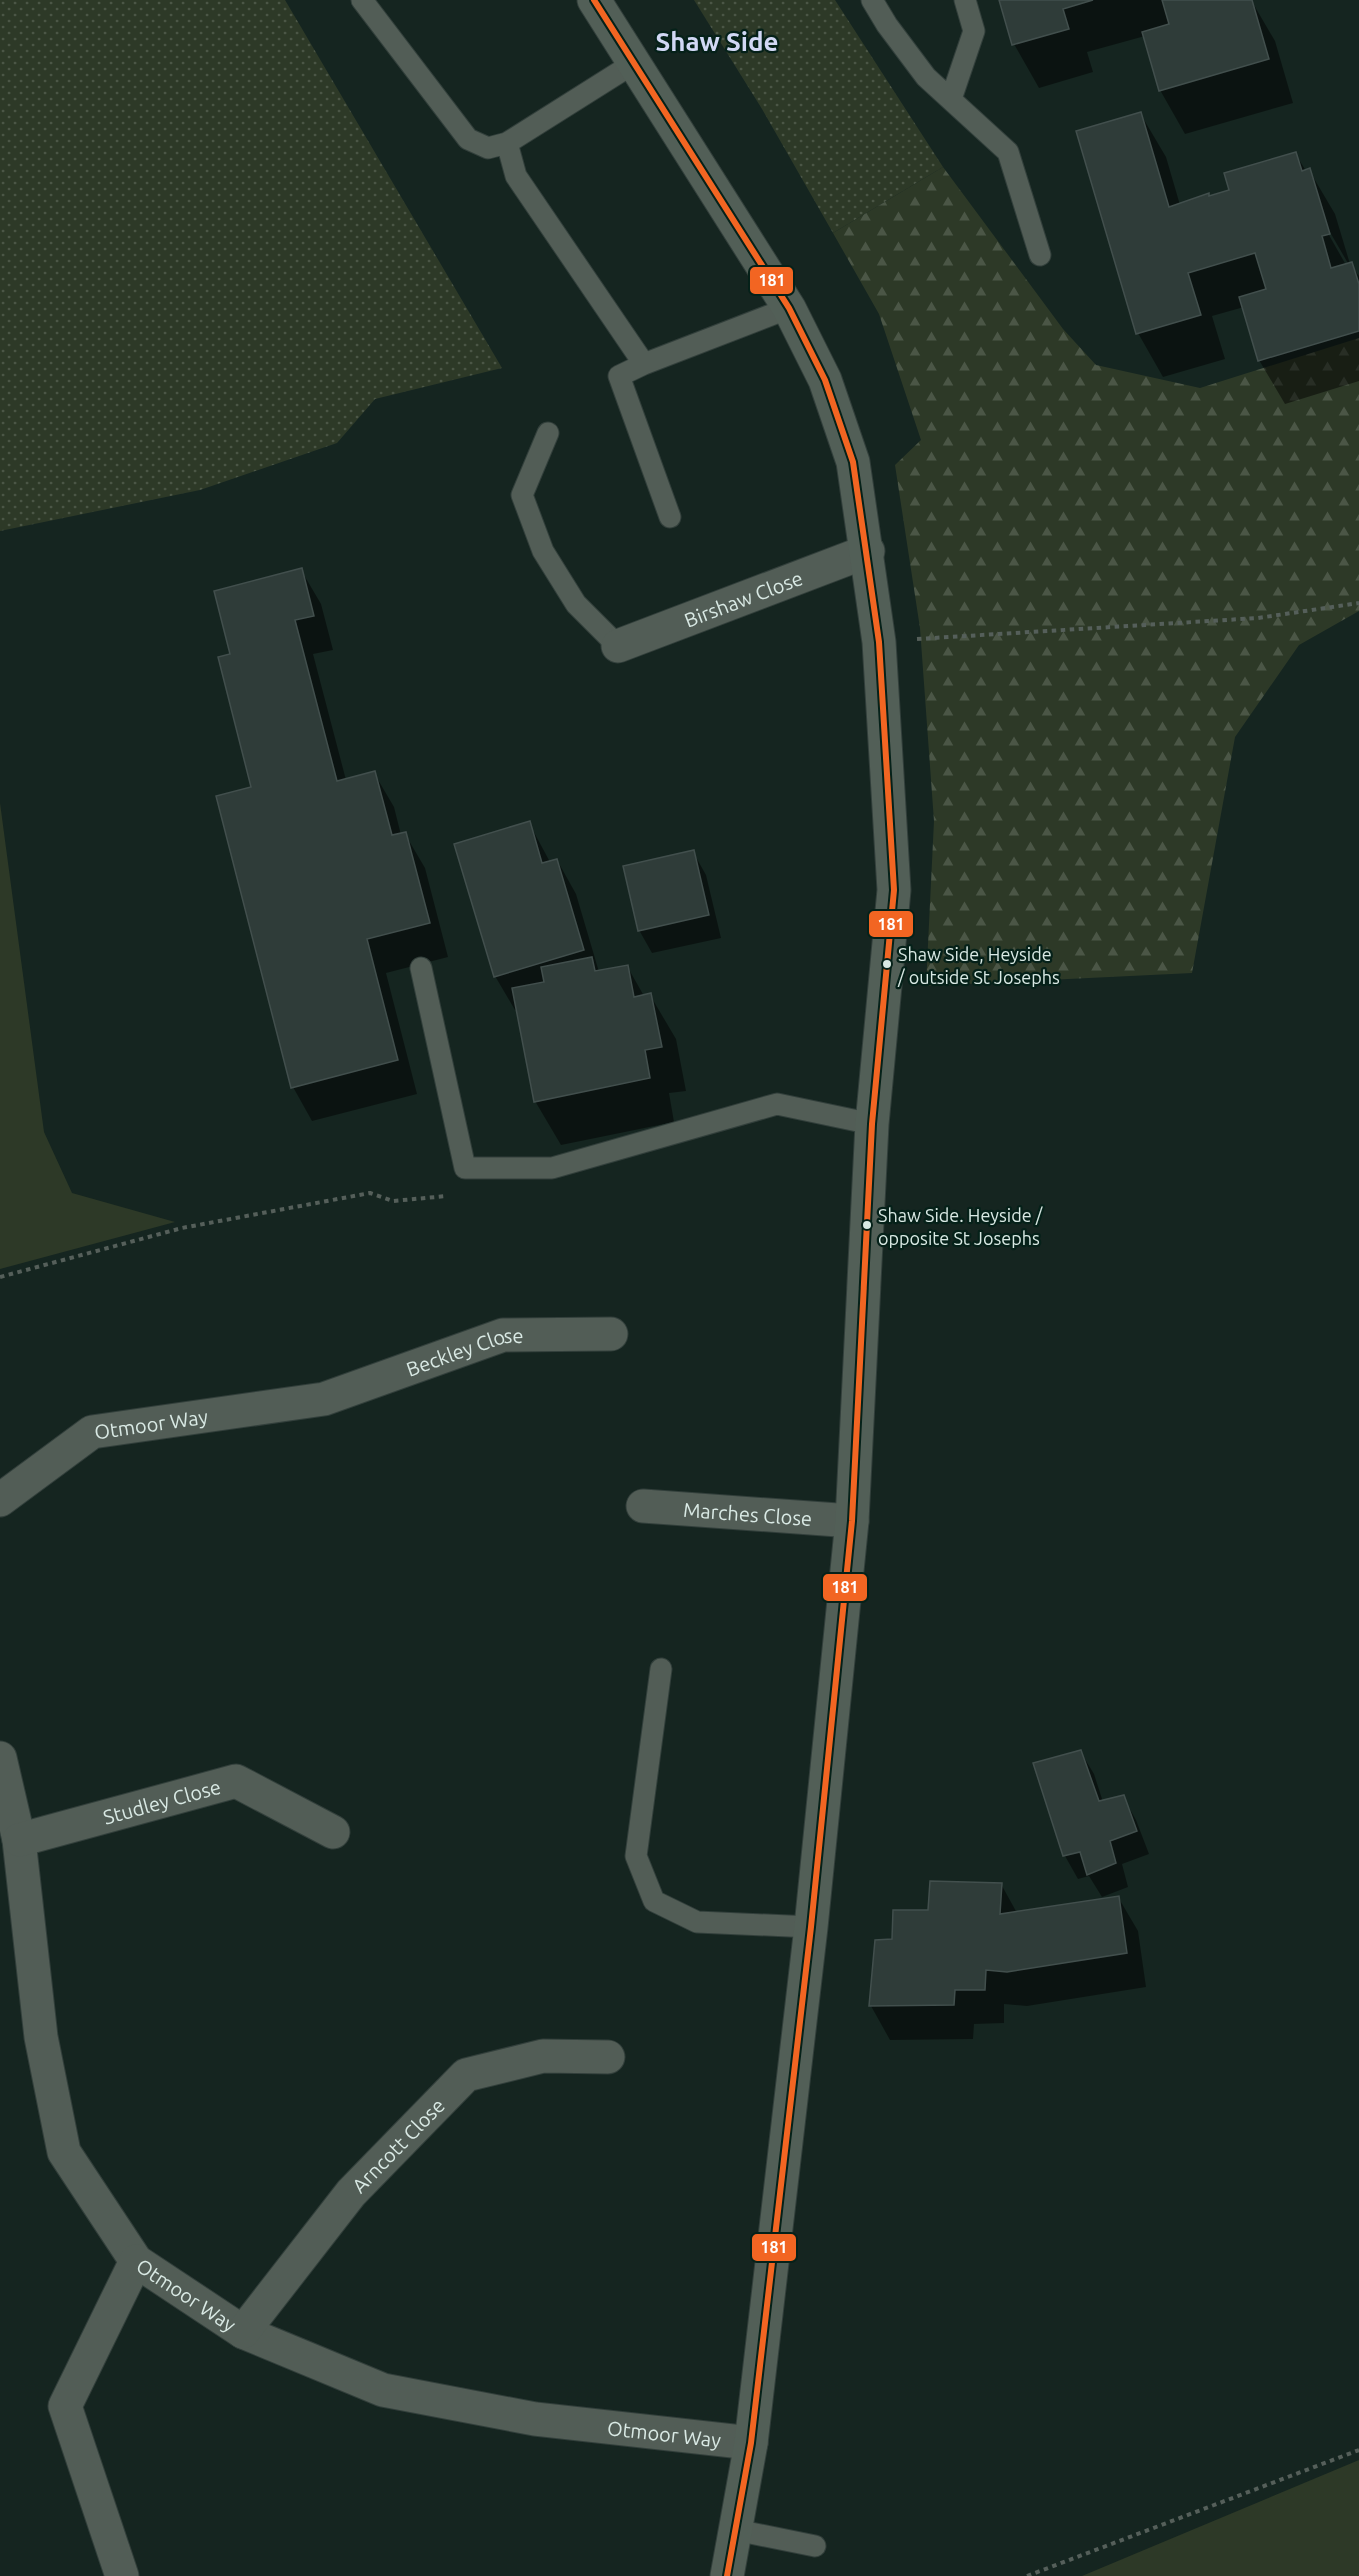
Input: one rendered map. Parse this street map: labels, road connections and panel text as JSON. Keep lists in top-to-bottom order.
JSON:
{
  "streets": {
    "street": [
      "Birshaw Close",
      "Beckley Close",
      "Otmoor Way",
      "Marches Close",
      "Studley Close",
      "Arncott Close"
    ]
  },
  "crossings": [
    ["Beckley Close", "Otmoor Way"],
    ["Otmoor Way", "Studley Close"],
    ["Otmoor Way", "Arncott Close"]
  ],
  "districts": ["Shaw Side"],
  "places": ["Shaw Side, Heyside / outside St Josephs", "Shaw Side. Heyside / opposite St Josephs"],
  "lines": ["transit line 181"]
}
